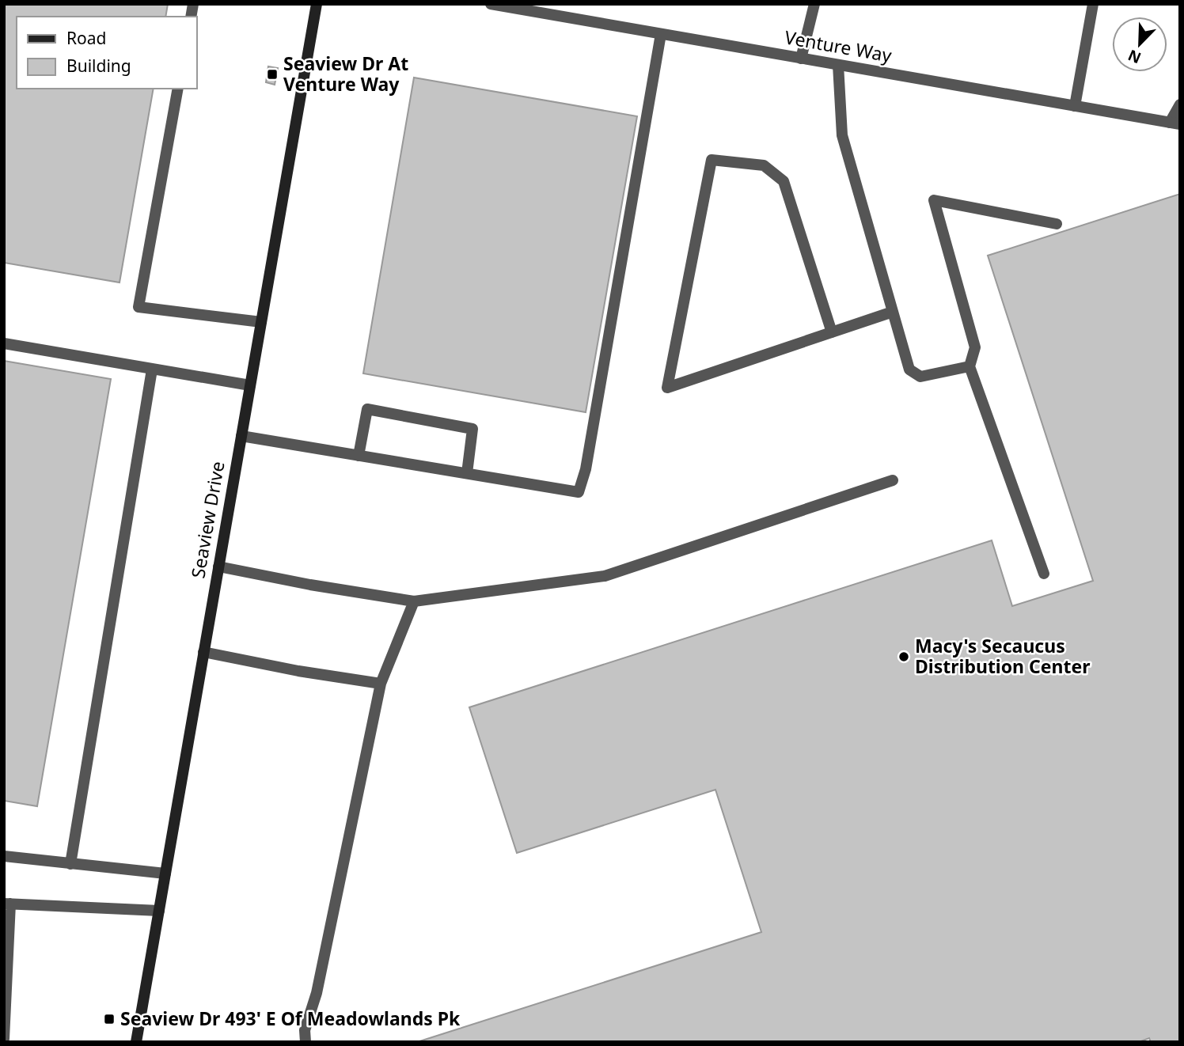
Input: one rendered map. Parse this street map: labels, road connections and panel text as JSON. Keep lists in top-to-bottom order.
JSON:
{
  "streets": {
    "main road": ["Seaview Drive"],
    "street": ["Venture Way"]
  },
  "places": {
    "transit": ["Seaview Dr At Venture Way", "Seaview Dr 493' E Of Meadowlands Pk"],
    "other": ["Macy's Secaucus Distribution Center"]
  },
  "legend": ["Road", "Building"],
  "north": "bottom left"
}
